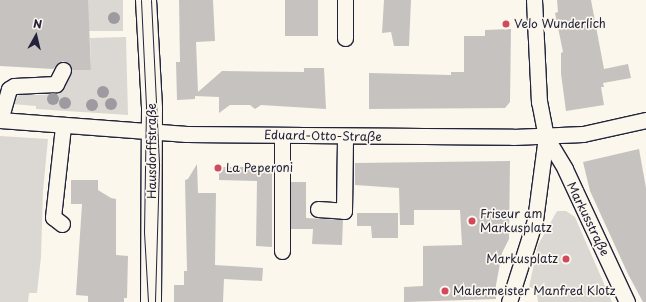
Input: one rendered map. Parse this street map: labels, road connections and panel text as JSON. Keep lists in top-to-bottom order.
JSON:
{
  "streets": {
    "main road": ["Hausdorffstraße"],
    "street": ["Eduard-Otto-Straße", "Markusstraße"]
  },
  "crossings": [
    ["Eduard-Otto-Straße", "Hausdorffstraße"],
    ["Eduard-Otto-Straße", "Markusstraße"]
  ],
  "places": [
    "Velo Wunderlich",
    "La Peperoni",
    "Friseur am Markusplatz",
    "Markusplatz",
    "Malermeister Manfred Klotz"
  ],
  "north": "top"
}
